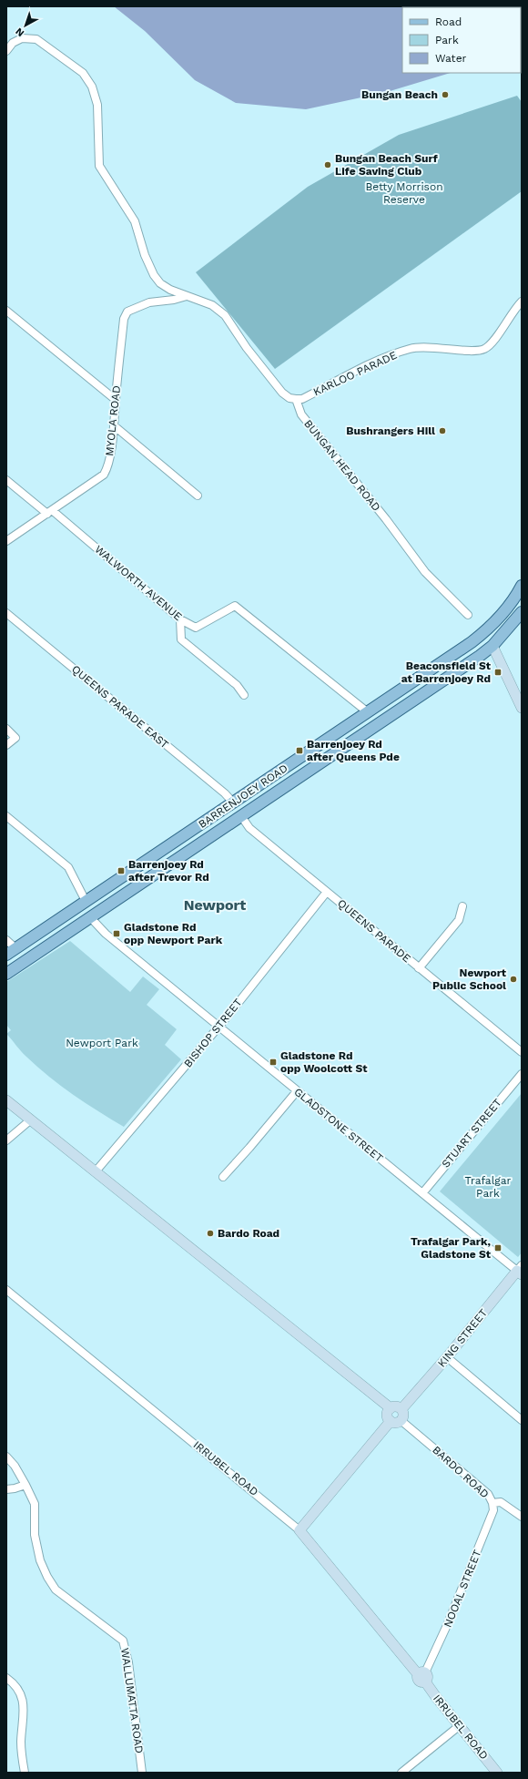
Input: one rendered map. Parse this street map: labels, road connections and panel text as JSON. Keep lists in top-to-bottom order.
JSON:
{
  "streets": {
    "main road": ["BARRENJOEY ROAD", "QUEENS PARADE"],
    "street": [
      "KARLOO PARADE",
      "MYOLA ROAD",
      "BUNGAN HEAD ROAD",
      "WALWORTH AVENUE",
      "QUEENS PARADE EAST",
      "BISHOP STREET",
      "GLADSTONE STREET",
      "STUART STREET",
      "KING STREET",
      "IRRUBEL ROAD",
      "BARDO ROAD",
      "NOOAL STREET",
      "WALLUMATTA ROAD"
    ]
  },
  "crossings": [
    ["KARLOO PARADE", "BUNGAN HEAD ROAD"],
    ["MYOLA ROAD", "WALWORTH AVENUE"],
    ["WALWORTH AVENUE", "BARRENJOEY ROAD"],
    ["QUEENS PARADE EAST", "BARRENJOEY ROAD"],
    ["QUEENS PARADE EAST", "QUEENS PARADE"],
    ["BARRENJOEY ROAD", "QUEENS PARADE"],
    ["BARRENJOEY ROAD", "GLADSTONE STREET"],
    ["QUEENS PARADE", "BISHOP STREET"],
    ["BISHOP STREET", "GLADSTONE STREET"],
    ["GLADSTONE STREET", "STUART STREET"],
    ["GLADSTONE STREET", "KING STREET"],
    ["IRRUBEL ROAD", "NOOAL STREET"],
    ["BARDO ROAD", "NOOAL STREET"]
  ],
  "districts": ["Newport"],
  "parks": ["Betty Morrison Reserve", "Newport Park", "Trafalgar Park"],
  "places": {
    "other": [
      "Bungan Beach",
      "Bungan Beach Surf Life Saving Club",
      "Bushrangers Hill",
      "Newport Public School",
      "Bardo Road"
    ],
    "transit": [
      "Beaconsfield St at Barrenjoey Rd",
      "Barrenjoey Rd after Queens Pde",
      "Barrenjoey Rd after Trevor Rd",
      "Gladstone Rd opp Newport Park",
      "Gladstone Rd opp Woolcott St",
      "Trafalgar Park, Gladstone St"
    ]
  },
  "legend": ["Road", "Park", "Water"],
  "north": "bottom left"
}
